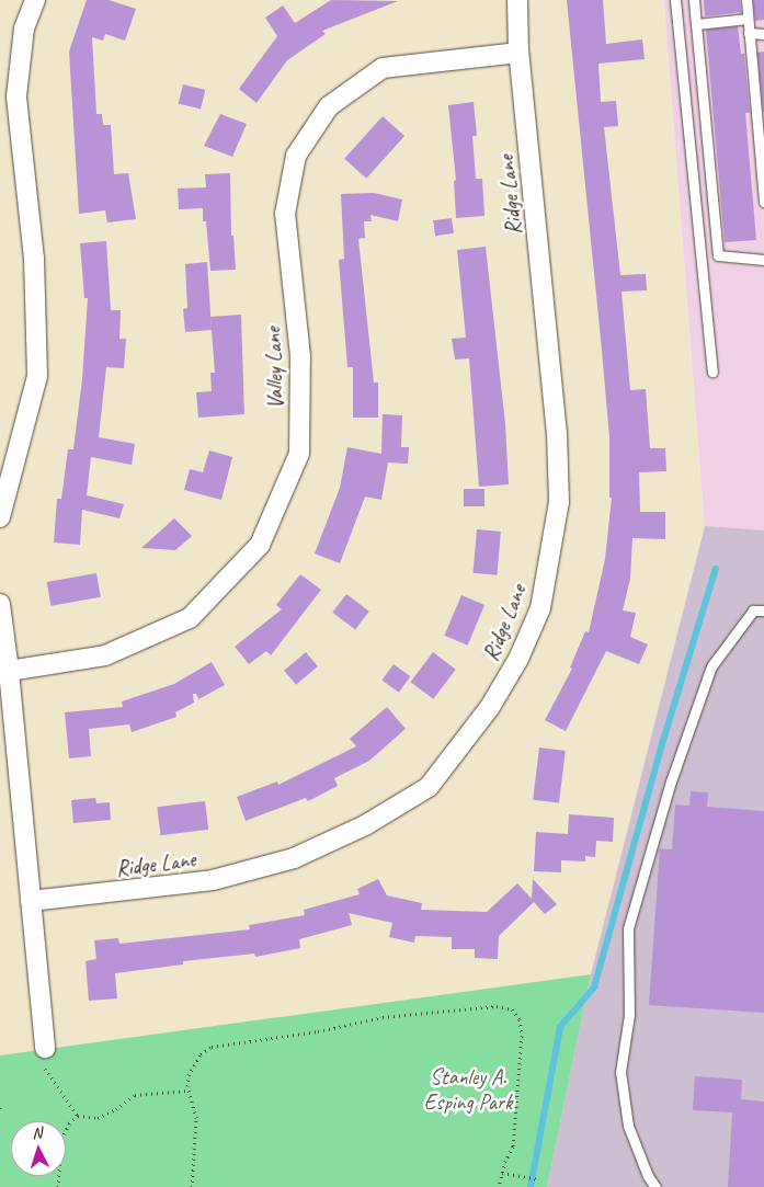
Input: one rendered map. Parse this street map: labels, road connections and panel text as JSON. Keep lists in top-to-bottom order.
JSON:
{
  "streets": {
    "street": ["Ridge Lane", "Valley Lane"]
  },
  "crossings": [
    ["Ridge Lane", "Valley Lane"]
  ],
  "parks": ["Stanley A. Esping Park"],
  "north": "top"
}
